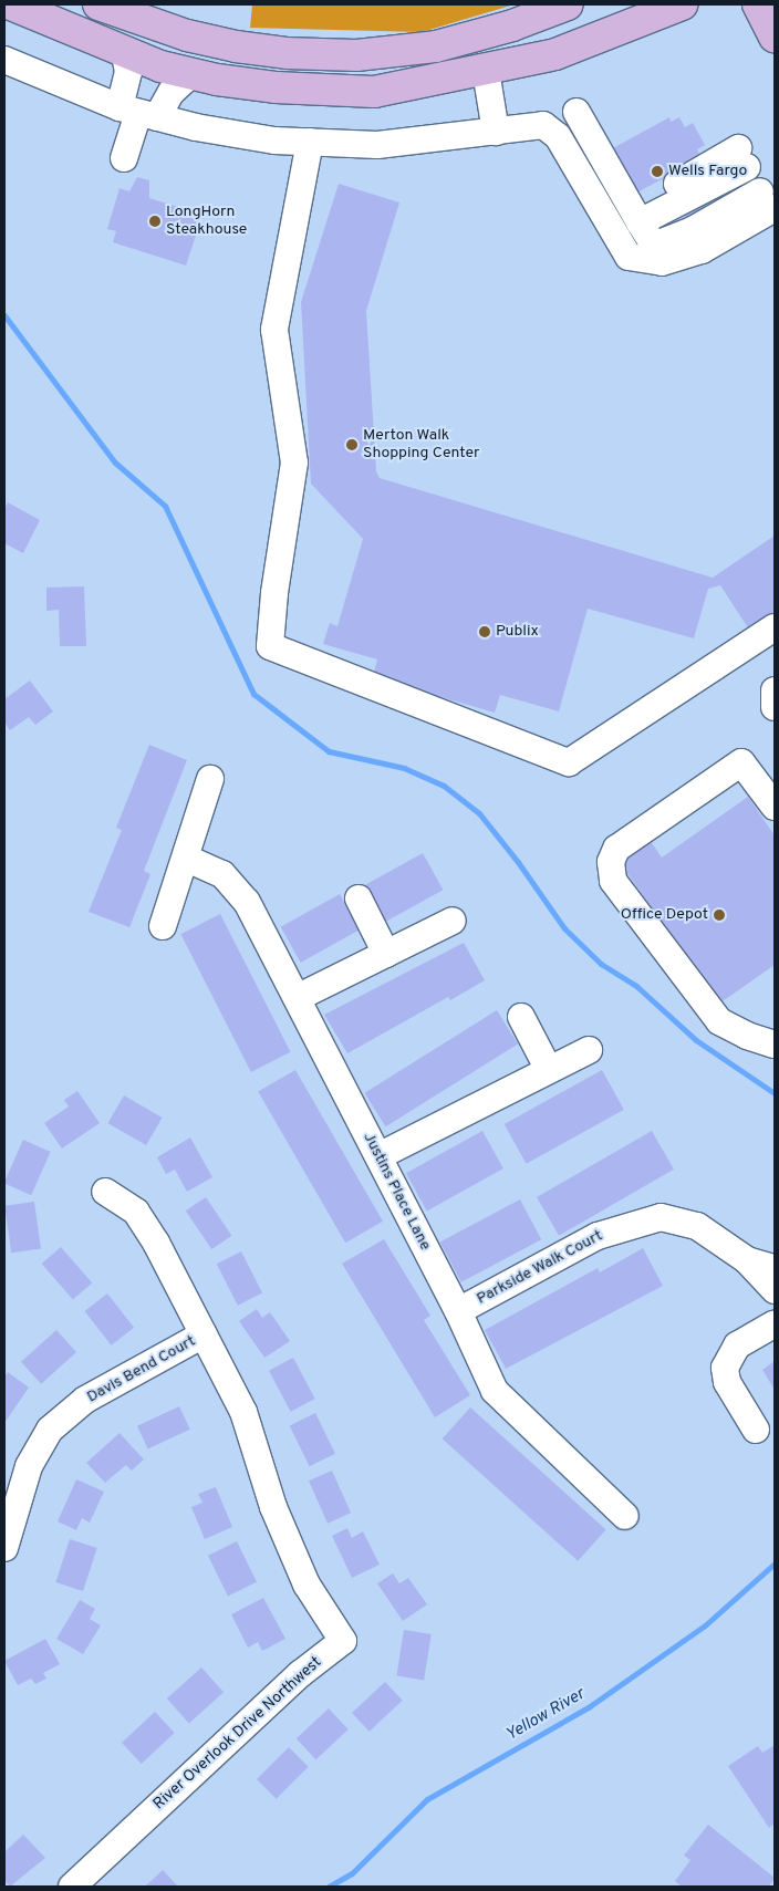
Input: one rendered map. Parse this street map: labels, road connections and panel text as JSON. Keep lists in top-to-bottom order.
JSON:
{
  "streets": {
    "street": [
      "Justins Place Lane",
      "Parkside Walk Court",
      "Davis Bend Court",
      "River Overlook Drive Northwest"
    ]
  },
  "crossings": [
    ["Justins Place Lane", "Parkside Walk Court"],
    ["Davis Bend Court", "River Overlook Drive Northwest"]
  ],
  "water": ["Yellow River"],
  "places": [
    "Wells Fargo",
    "LongHorn Steakhouse",
    "Merton Walk Shopping Center",
    "Publix",
    "Office Depot"
  ]
}
